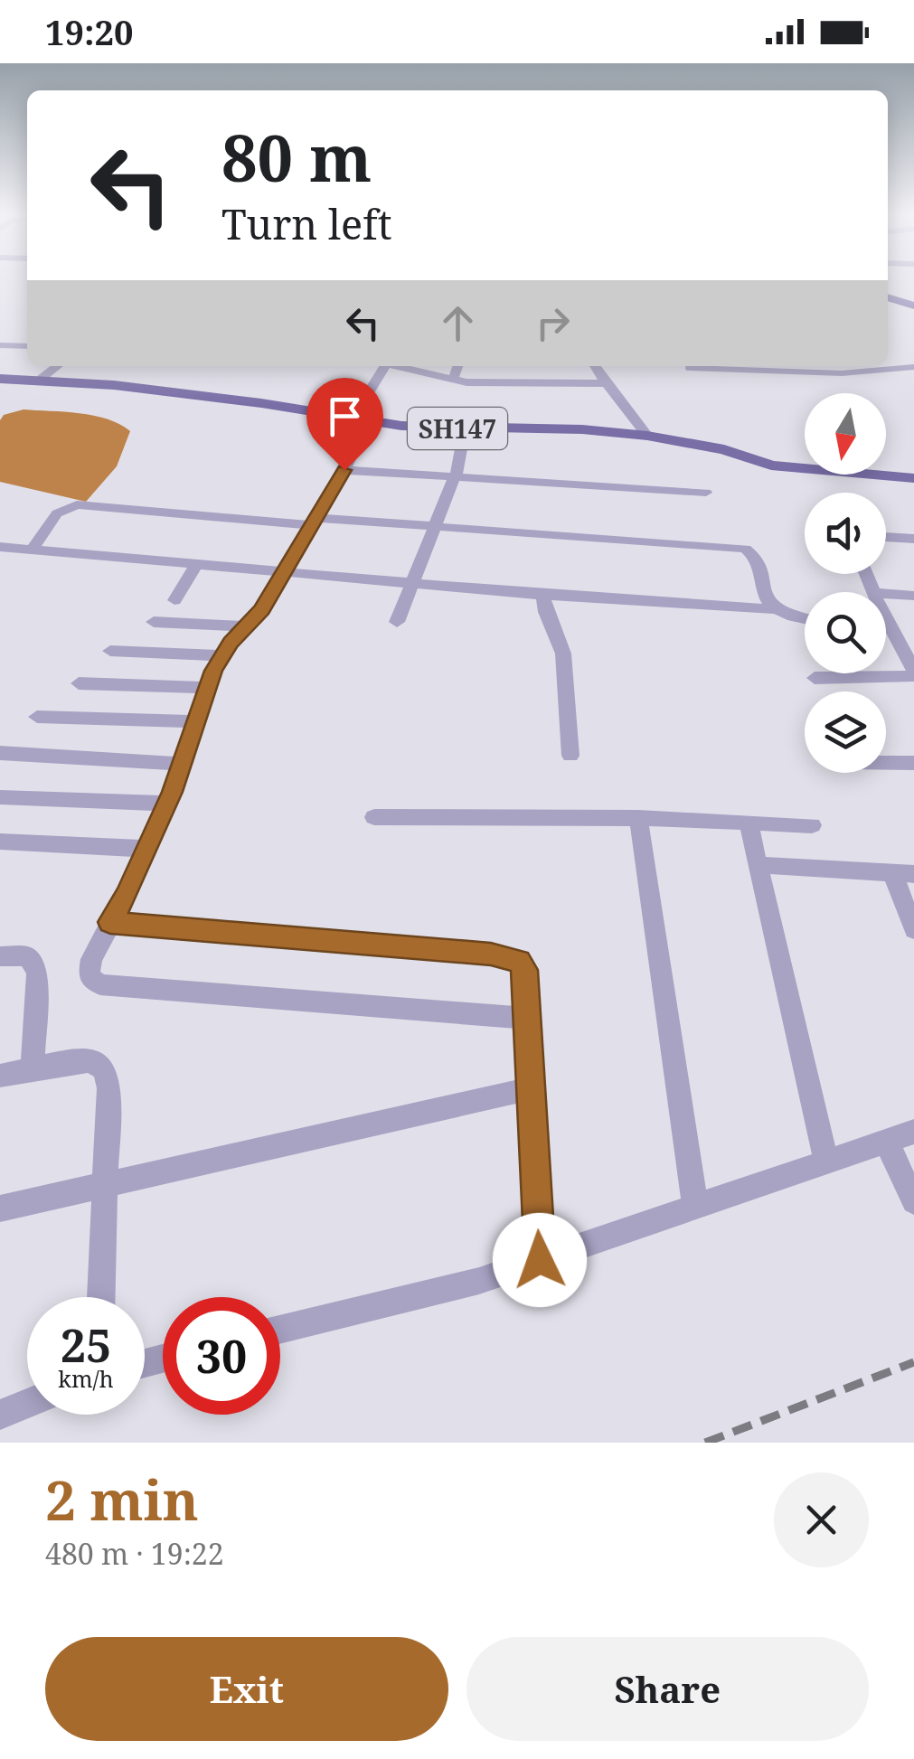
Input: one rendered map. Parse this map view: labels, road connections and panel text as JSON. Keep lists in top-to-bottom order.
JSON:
{
  "streets": {
    "main road": ["SH147"]
  },
  "north": "bottom",
  "page": {
    "status": "19:20",
    "turn": ["80 m", "Turn left"],
    "speed": "25 km/h",
    "limit": "30",
    "heading": ["2 min", "480 m · 19:22"],
    "buttons": ["Exit", "Share"]
  }
}
